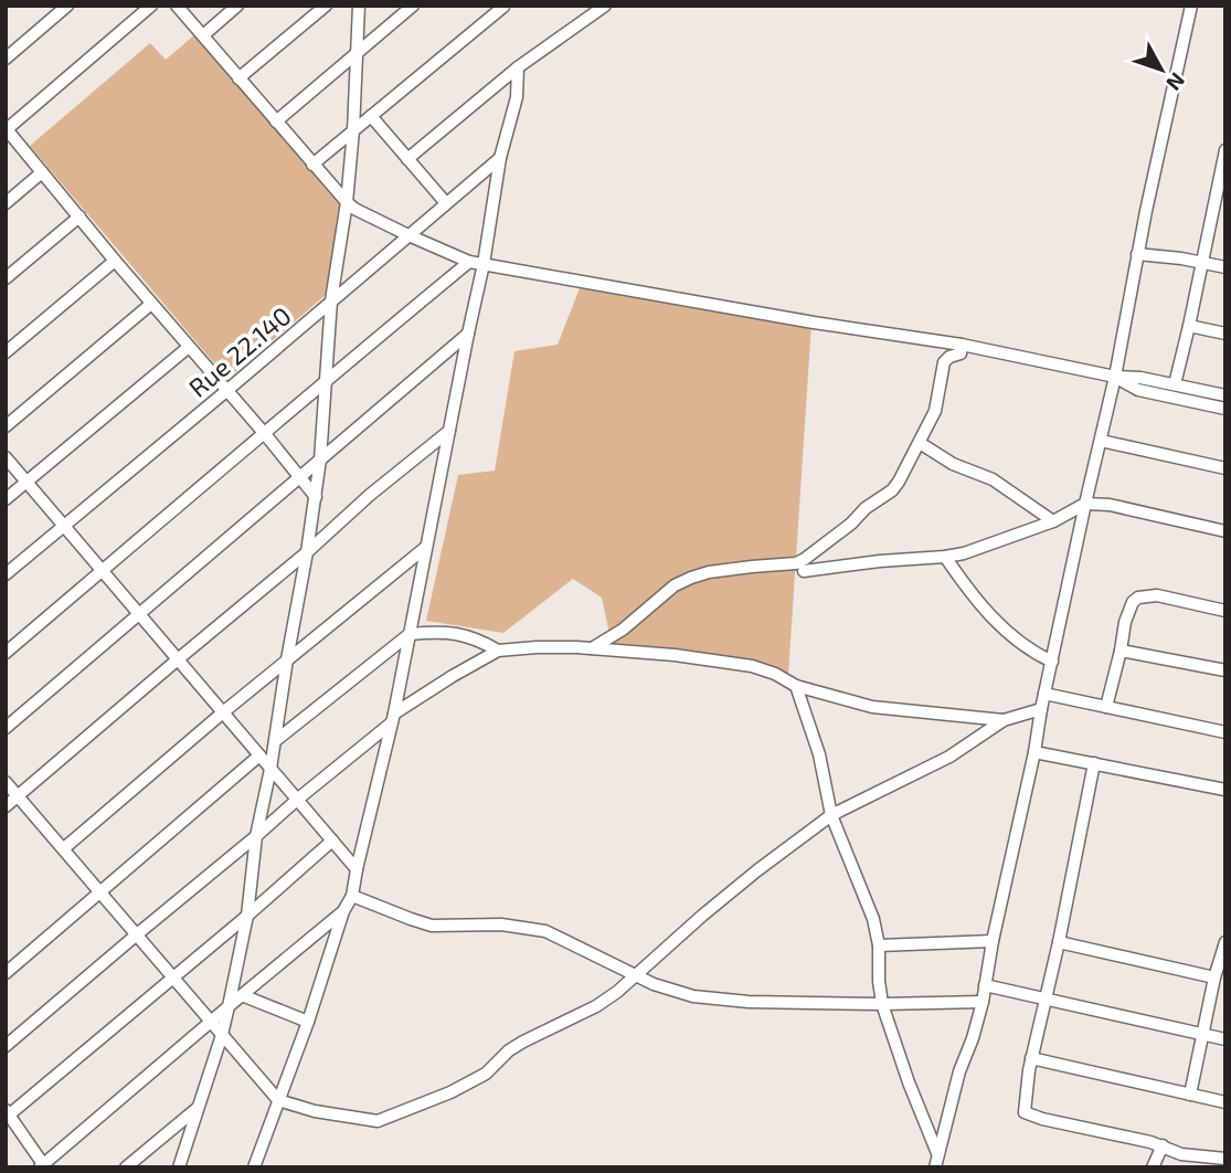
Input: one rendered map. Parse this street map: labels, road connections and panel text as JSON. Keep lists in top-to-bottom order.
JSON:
{
  "streets": {
    "street": ["Rue 22.140"]
  },
  "north": "bottom right"
}
